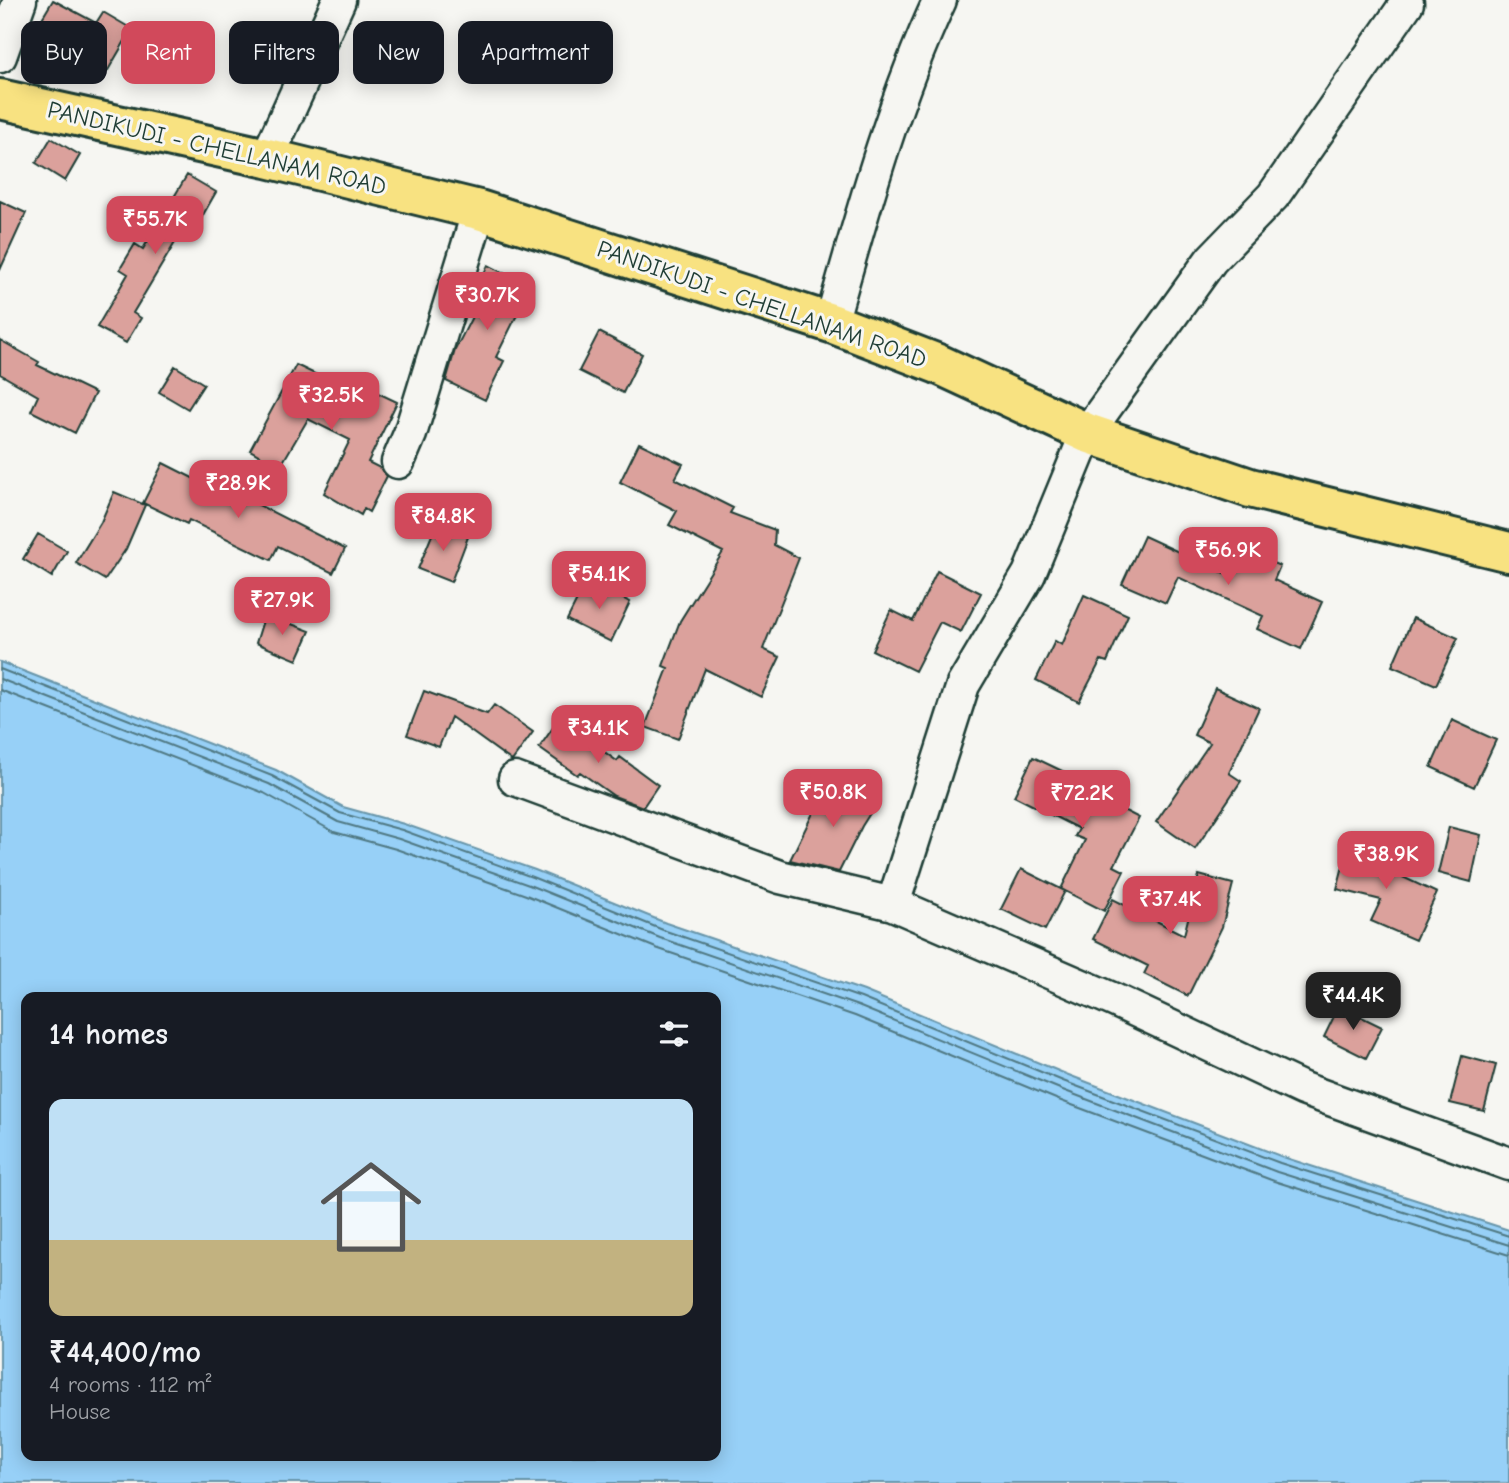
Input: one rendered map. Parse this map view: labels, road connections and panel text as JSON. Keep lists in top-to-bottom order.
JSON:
{
  "streets": {
    "main road": ["PANDIKUDI - CHELLANAM ROAD"]
  },
  "page": {
    "chip": [
      "Buy",
      "Rent",
      "Filters",
      "New",
      "Apartment"
    ],
    "price": [
      "₹55.7K",
      "₹30.7K",
      "₹32.5K",
      "₹28.9K",
      "₹84.8K",
      "₹56.9K",
      "₹54.1K",
      "₹27.9K",
      "₹34.1K",
      "₹50.8K",
      "₹72.2K",
      "₹38.9K",
      "₹37.4K",
      "₹44.4K"
    ],
    "heading": "14 homes",
    "list": [
      {
        "name": "₹44,400/mo",
        "note": "4 rooms · 112 m² · House"
      }
    ]
  }
}
